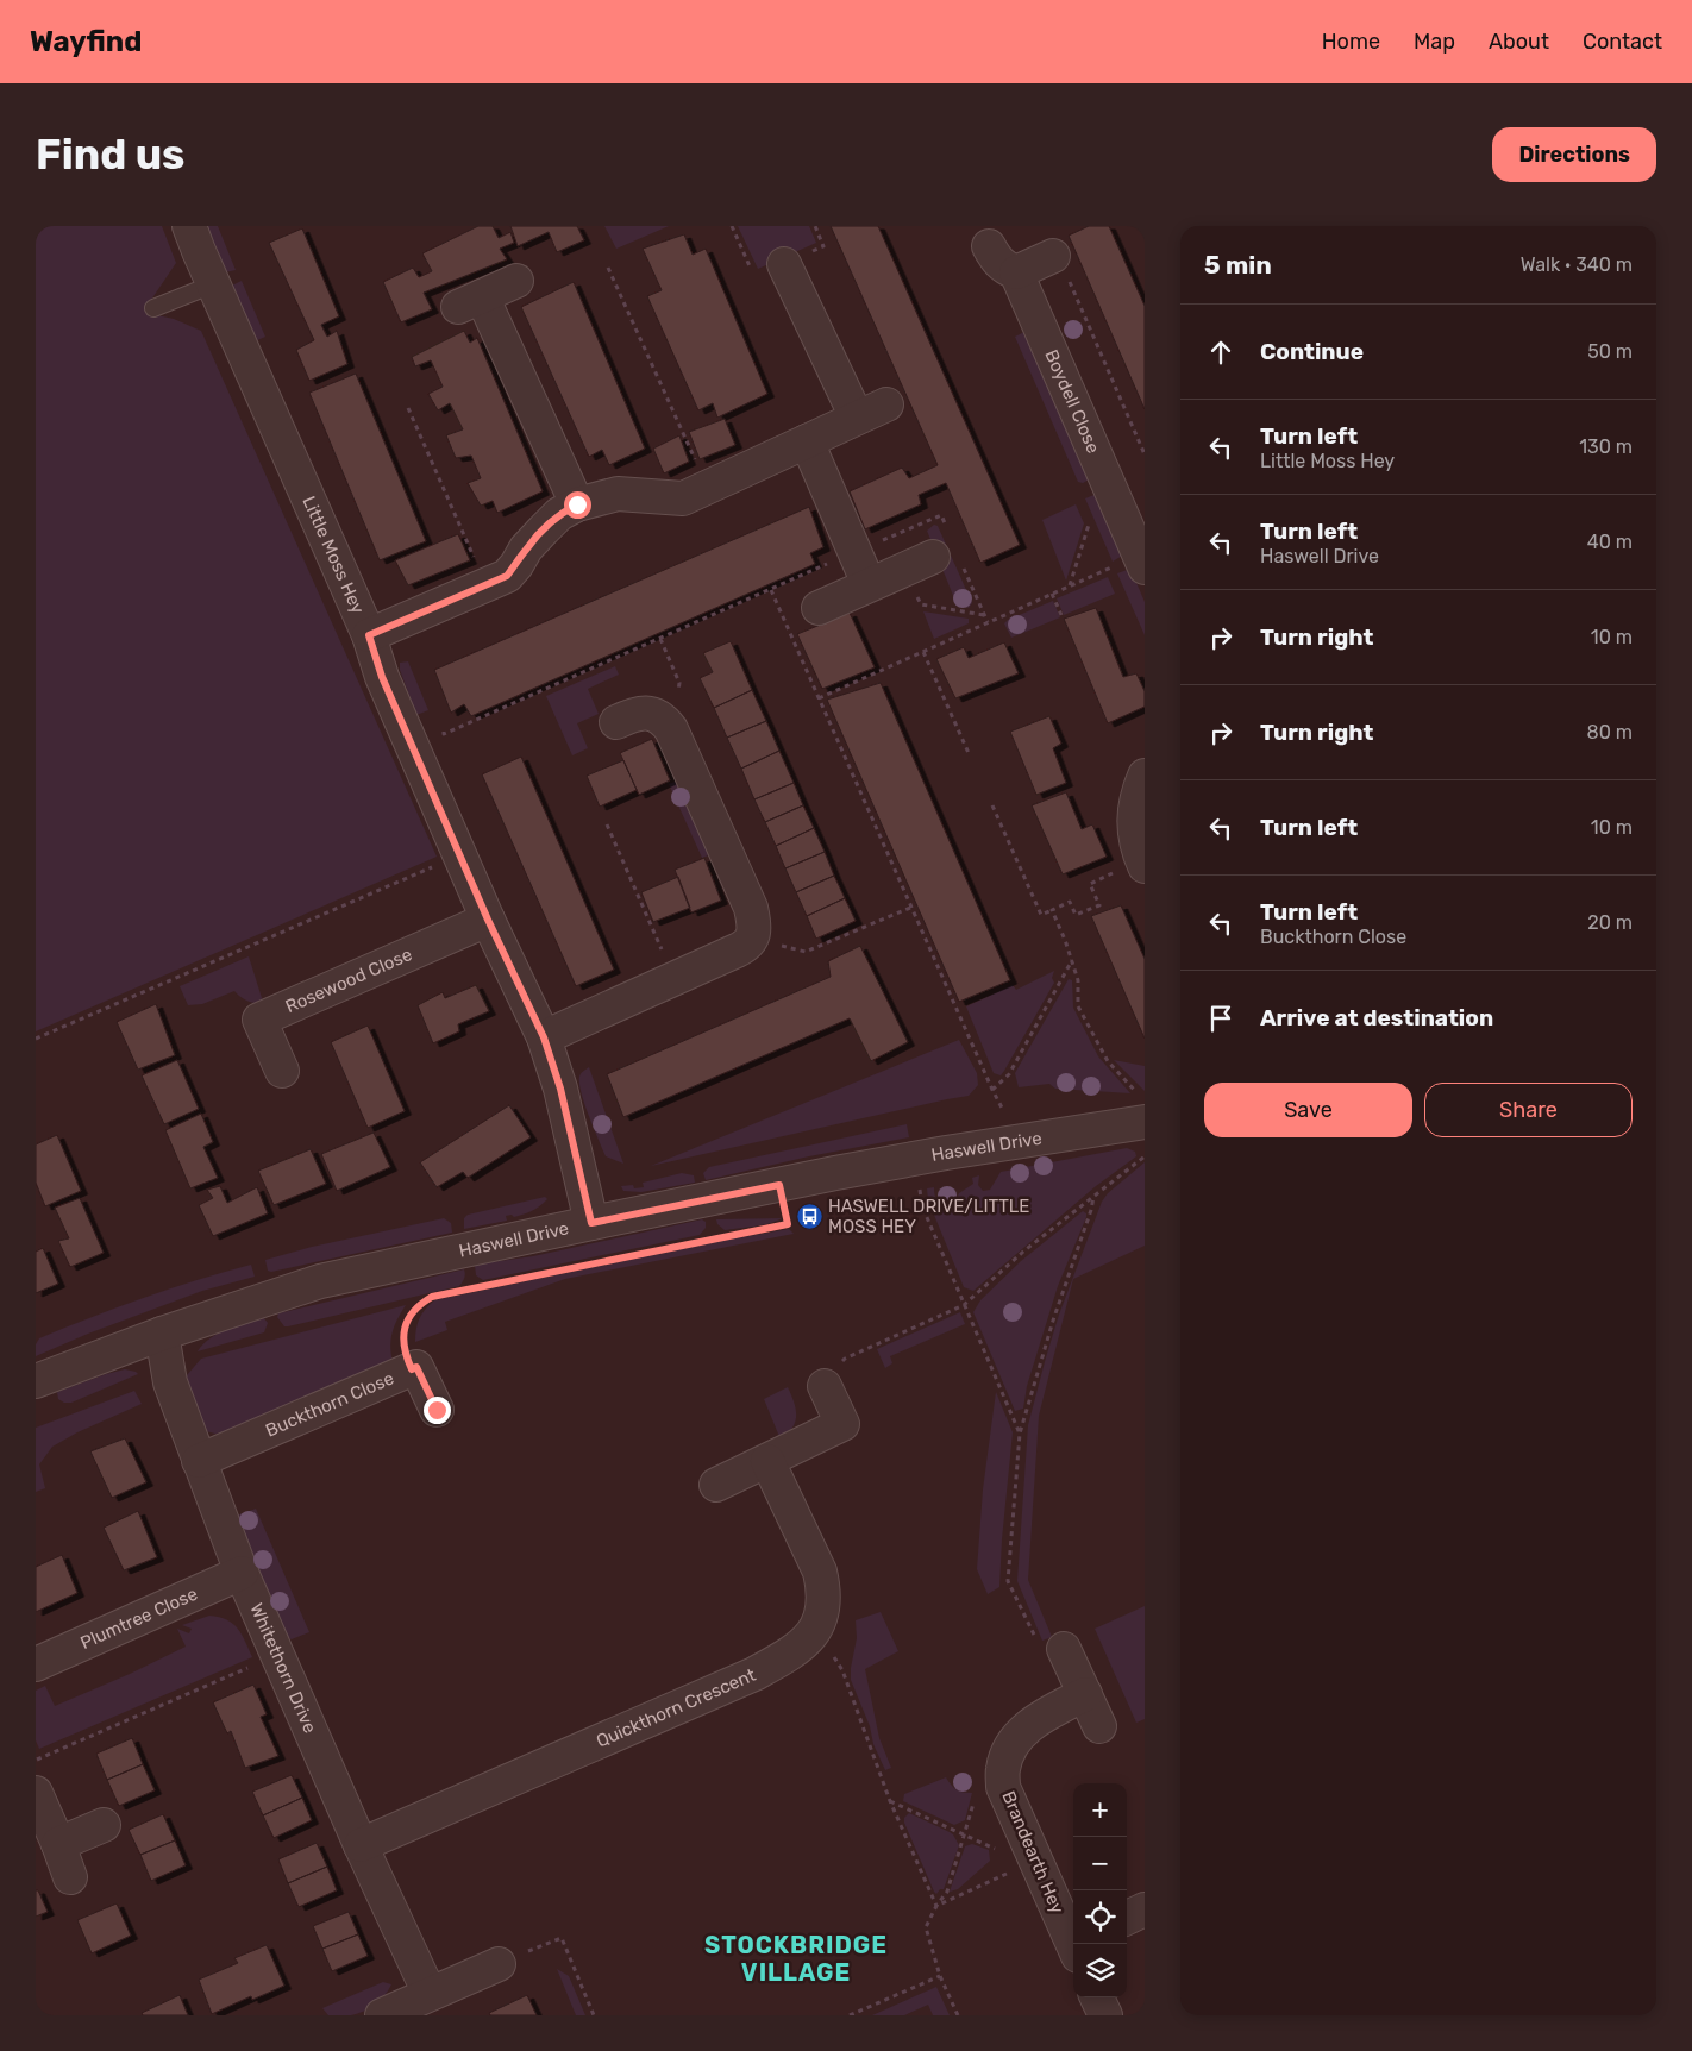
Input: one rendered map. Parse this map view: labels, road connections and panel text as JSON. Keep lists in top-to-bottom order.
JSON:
{
  "streets": {
    "street": [
      "Boydell Close",
      "Little Moss Hey",
      "Rosewood Close",
      "Haswell Drive",
      "Buckthorn Close",
      "Plumtree Close",
      "Whitethorn Drive",
      "Quickthorn Crescent",
      "Brandearth Hey"
    ]
  },
  "crossings": [
    ["Little Moss Hey", "Rosewood Close"],
    ["Little Moss Hey", "Haswell Drive"],
    ["Haswell Drive", "Whitethorn Drive"],
    ["Buckthorn Close", "Whitethorn Drive"],
    ["Plumtree Close", "Whitethorn Drive"],
    ["Whitethorn Drive", "Quickthorn Crescent"]
  ],
  "districts": ["STOCKBRIDGE VILLAGE"],
  "places": {
    "bus stop": ["HASWELL DRIVE/LITTLE MOSS HEY"]
  },
  "page": {
    "header": "Wayfind",
    "nav": [
      "Home",
      "Map",
      "About",
      "Contact"
    ],
    "buttons": [
      "Directions",
      ["Save", "Share"]
    ],
    "title": "Find us",
    "heading": ["5 min", "Walk · 340 m"],
    "list": [
      ["Continue", "50 m"],
      ["Turn left", "Little Moss Hey", "130 m"],
      ["Turn left", "Haswell Drive", "40 m"],
      ["Turn right", "10 m"],
      ["Turn right", "80 m"],
      ["Turn left", "10 m"],
      ["Turn left", "Buckthorn Close", "20 m"],
      "Arrive at destination"
    ],
    "map_buttons": ["+", "−"]
  }
}
